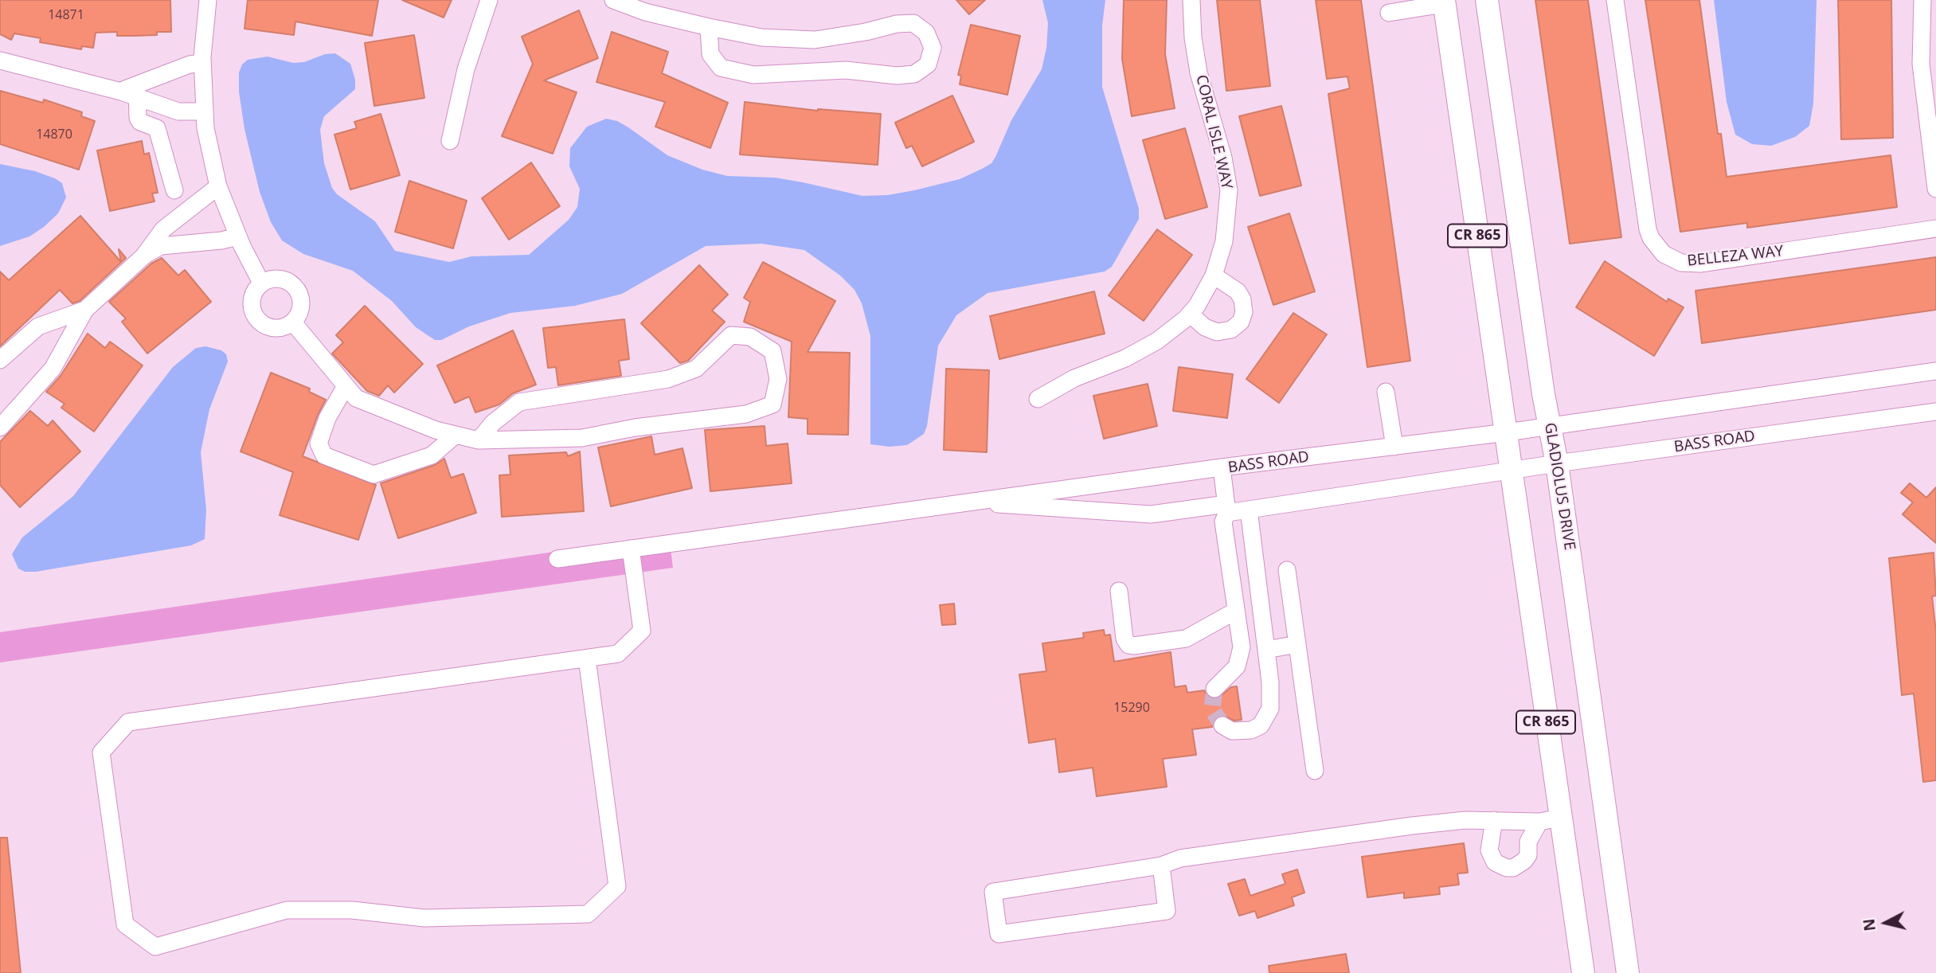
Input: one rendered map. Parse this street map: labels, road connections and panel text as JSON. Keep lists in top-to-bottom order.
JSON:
{
  "streets": {
    "main road": ["CR 865", "GLADIOLUS DRIVE"],
    "street": ["CORAL ISLE WAY", "BELLEZA WAY", "BASS ROAD"]
  },
  "crossings": [
    ["CR 865", "BASS ROAD"],
    ["BASS ROAD", "GLADIOLUS DRIVE"]
  ],
  "house_numbers": ["14871", "14870", "15290"],
  "north": "left"
}
